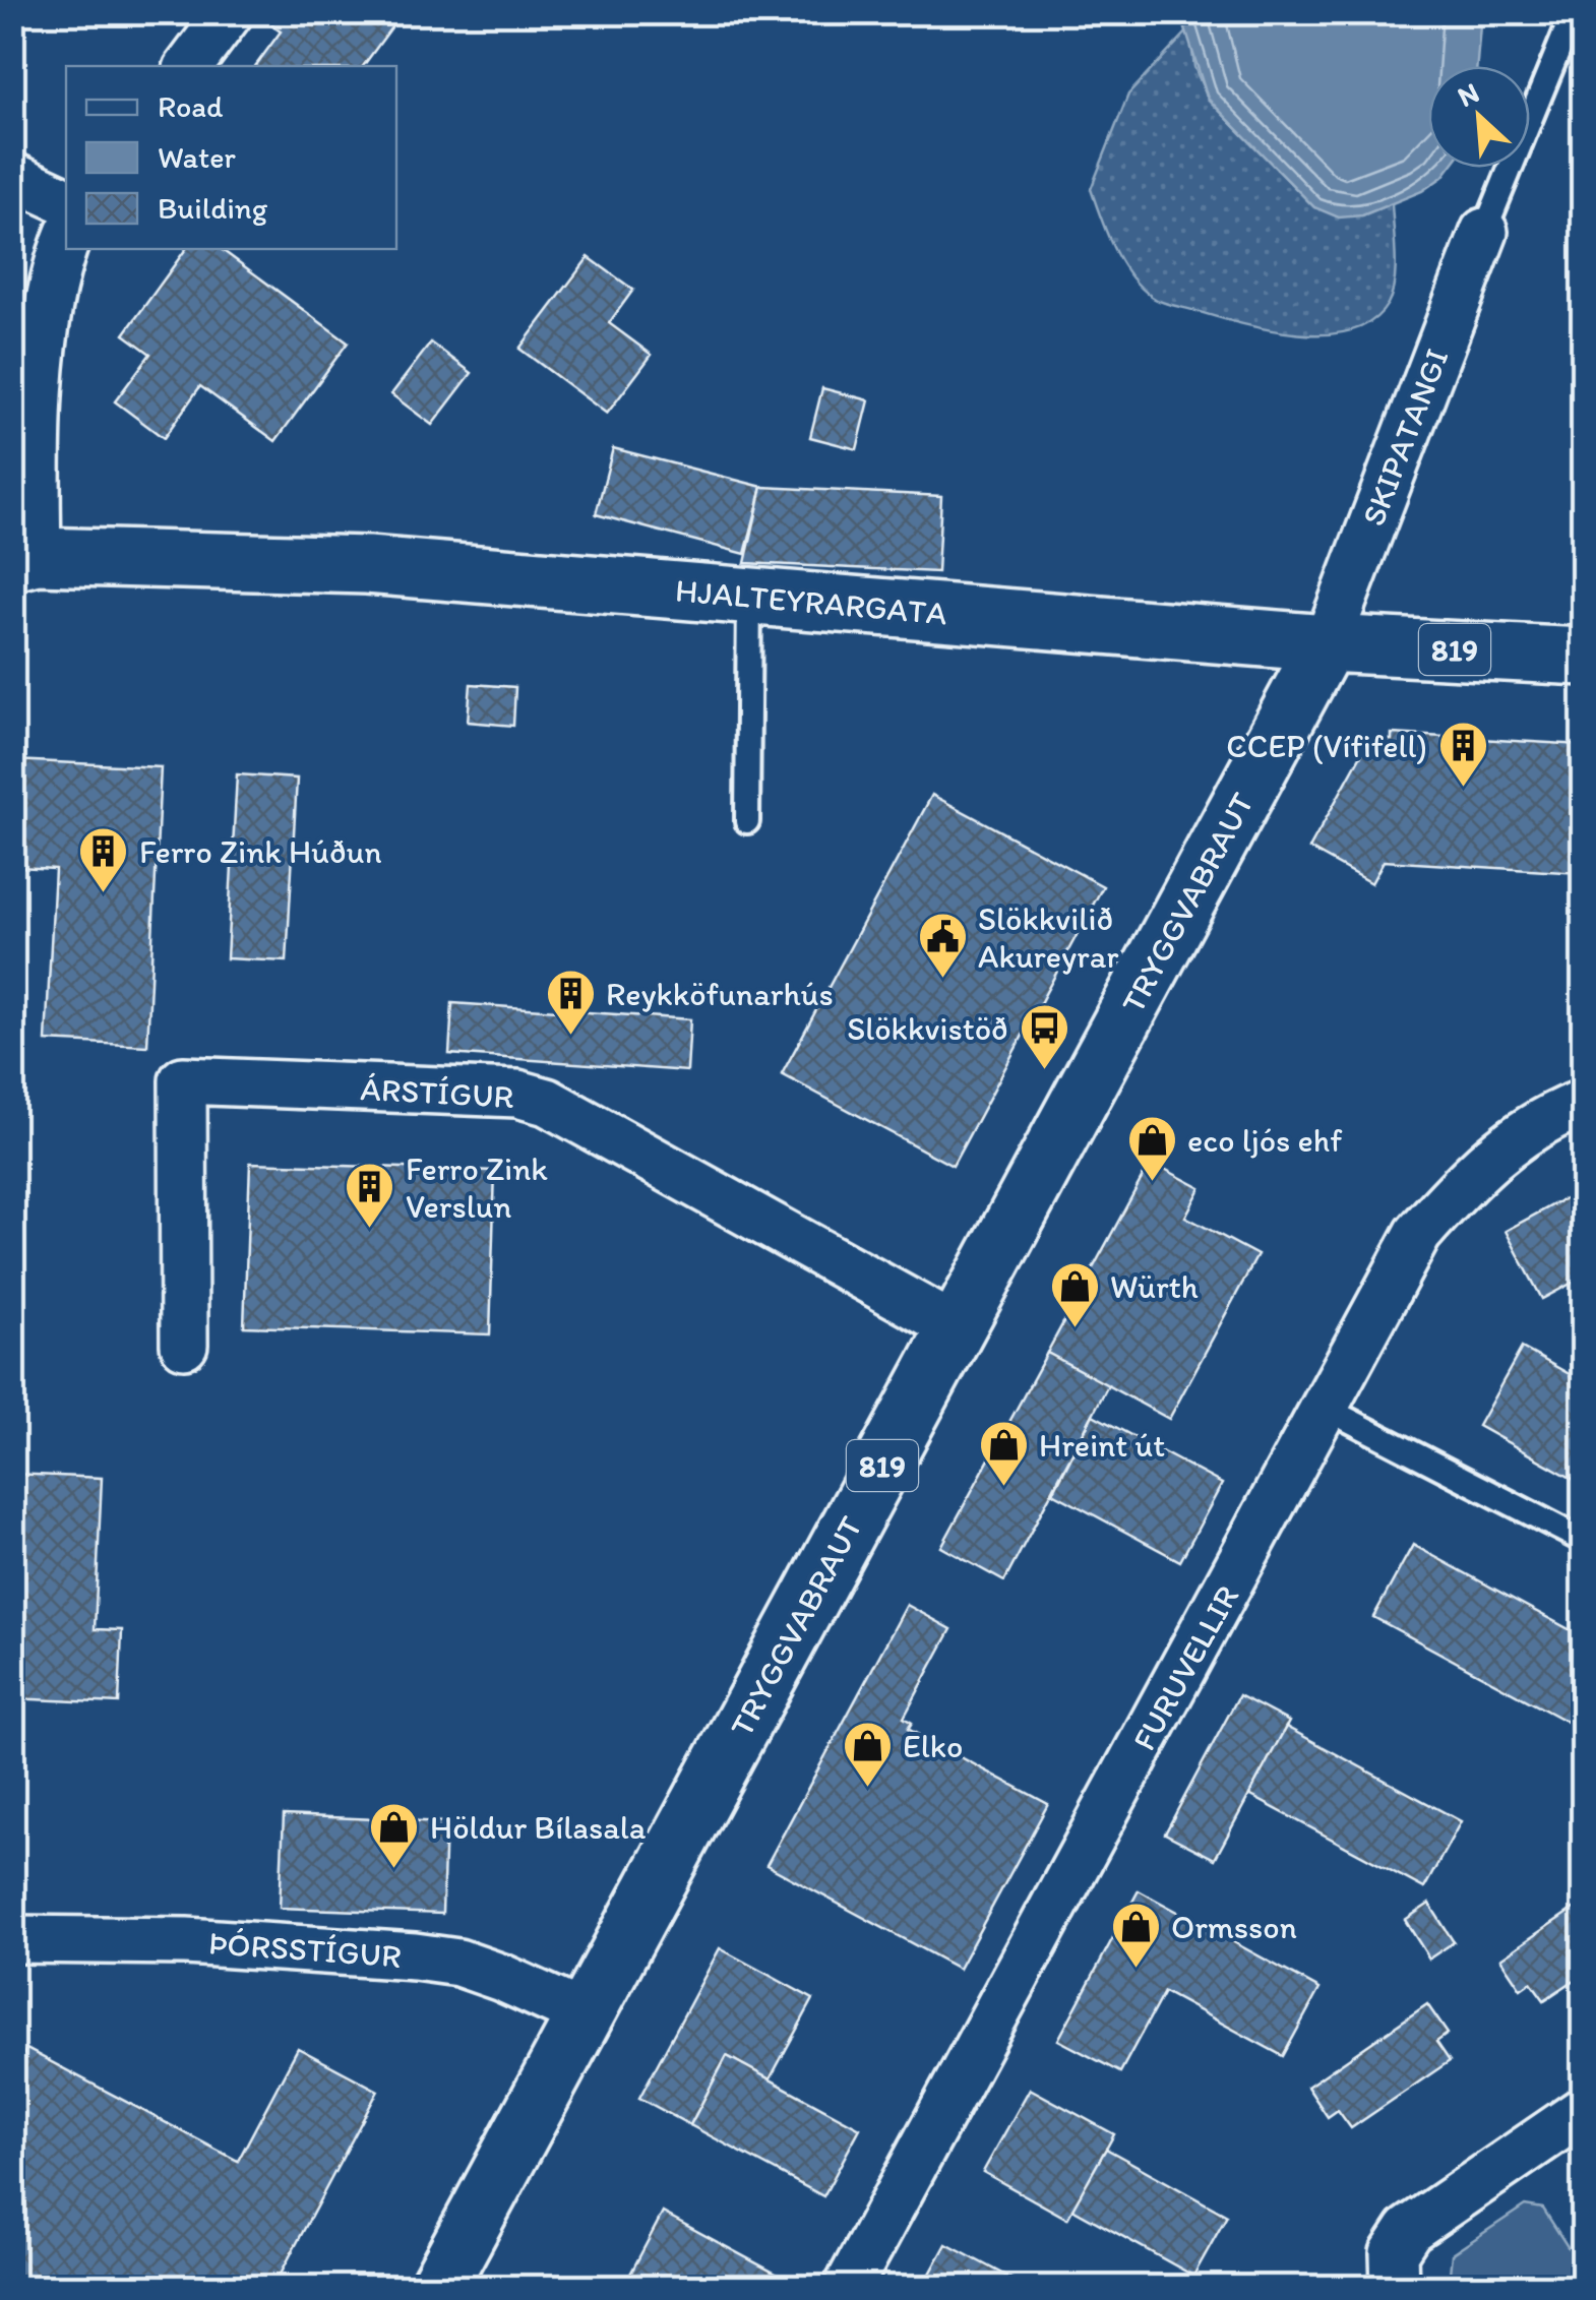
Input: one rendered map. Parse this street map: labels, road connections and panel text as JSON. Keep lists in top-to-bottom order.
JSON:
{
  "streets": {
    "main road": ["HJALTEYRARGATA", "819", "TRYGGVABRAUT"],
    "street": [
      "SKIPATANGI",
      "ÁRSTÍGUR",
      "FURUVELLIR",
      "ÞÓRSSTÍGUR"
    ]
  },
  "crossings": [
    ["SKIPATANGI", "HJALTEYRARGATA"],
    ["SKIPATANGI", "TRYGGVABRAUT"],
    ["HJALTEYRARGATA", "TRYGGVABRAUT"],
    ["TRYGGVABRAUT", "ÁRSTÍGUR"],
    ["TRYGGVABRAUT", "ÞÓRSSTÍGUR"]
  ],
  "places": {
    "building": [
      "CCEP (Vífifell)",
      "Ferro Zink Húðun",
      "Reykköfunarhús",
      "Ferro Zink Verslun"
    ],
    "public building": ["Slökkvilið Akureyrar"],
    "bus stop": ["Slökkvistöð"],
    "shop": [
      "eco ljós ehf",
      "Würth",
      "Hreint út",
      "Elko",
      "Höldur Bílasala",
      "Ormsson"
    ]
  },
  "legend": ["Road", "Water", "Building"],
  "north": "top left"
}
